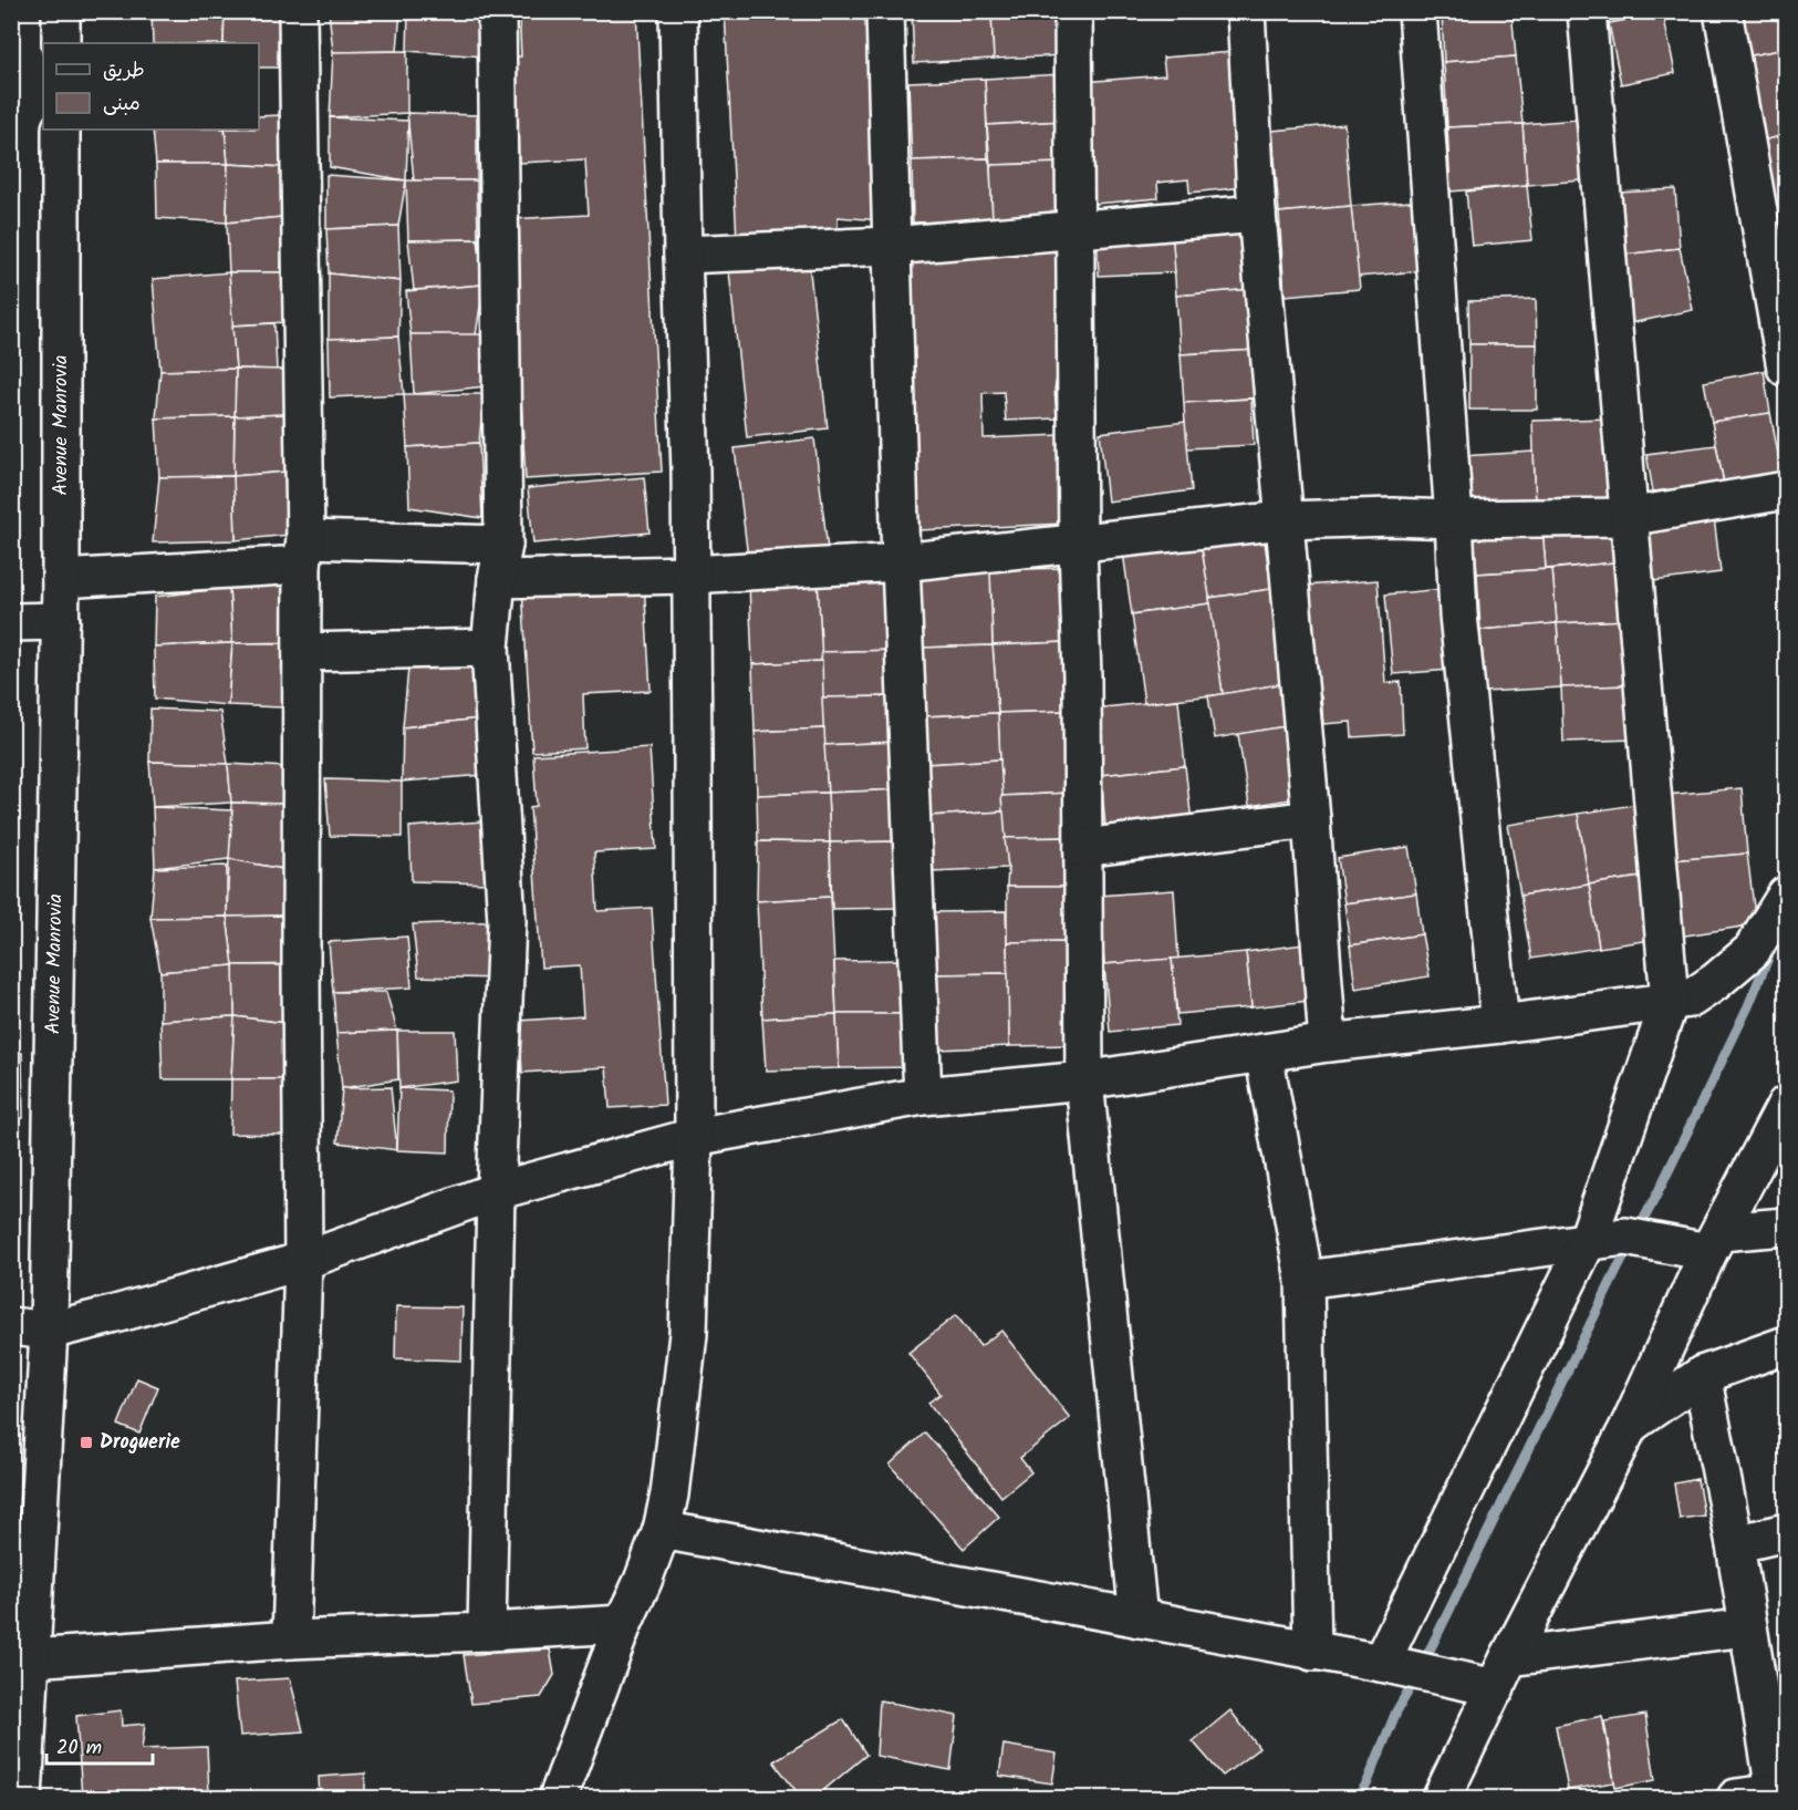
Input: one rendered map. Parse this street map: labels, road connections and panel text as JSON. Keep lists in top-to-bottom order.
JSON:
{
  "streets": {
    "street": ["Avenue Manrovia"]
  },
  "places": {
    "transit": ["Droguerie"]
  },
  "legend": ["طريق", "مبنى"],
  "scale_bar": "20 m"
}
